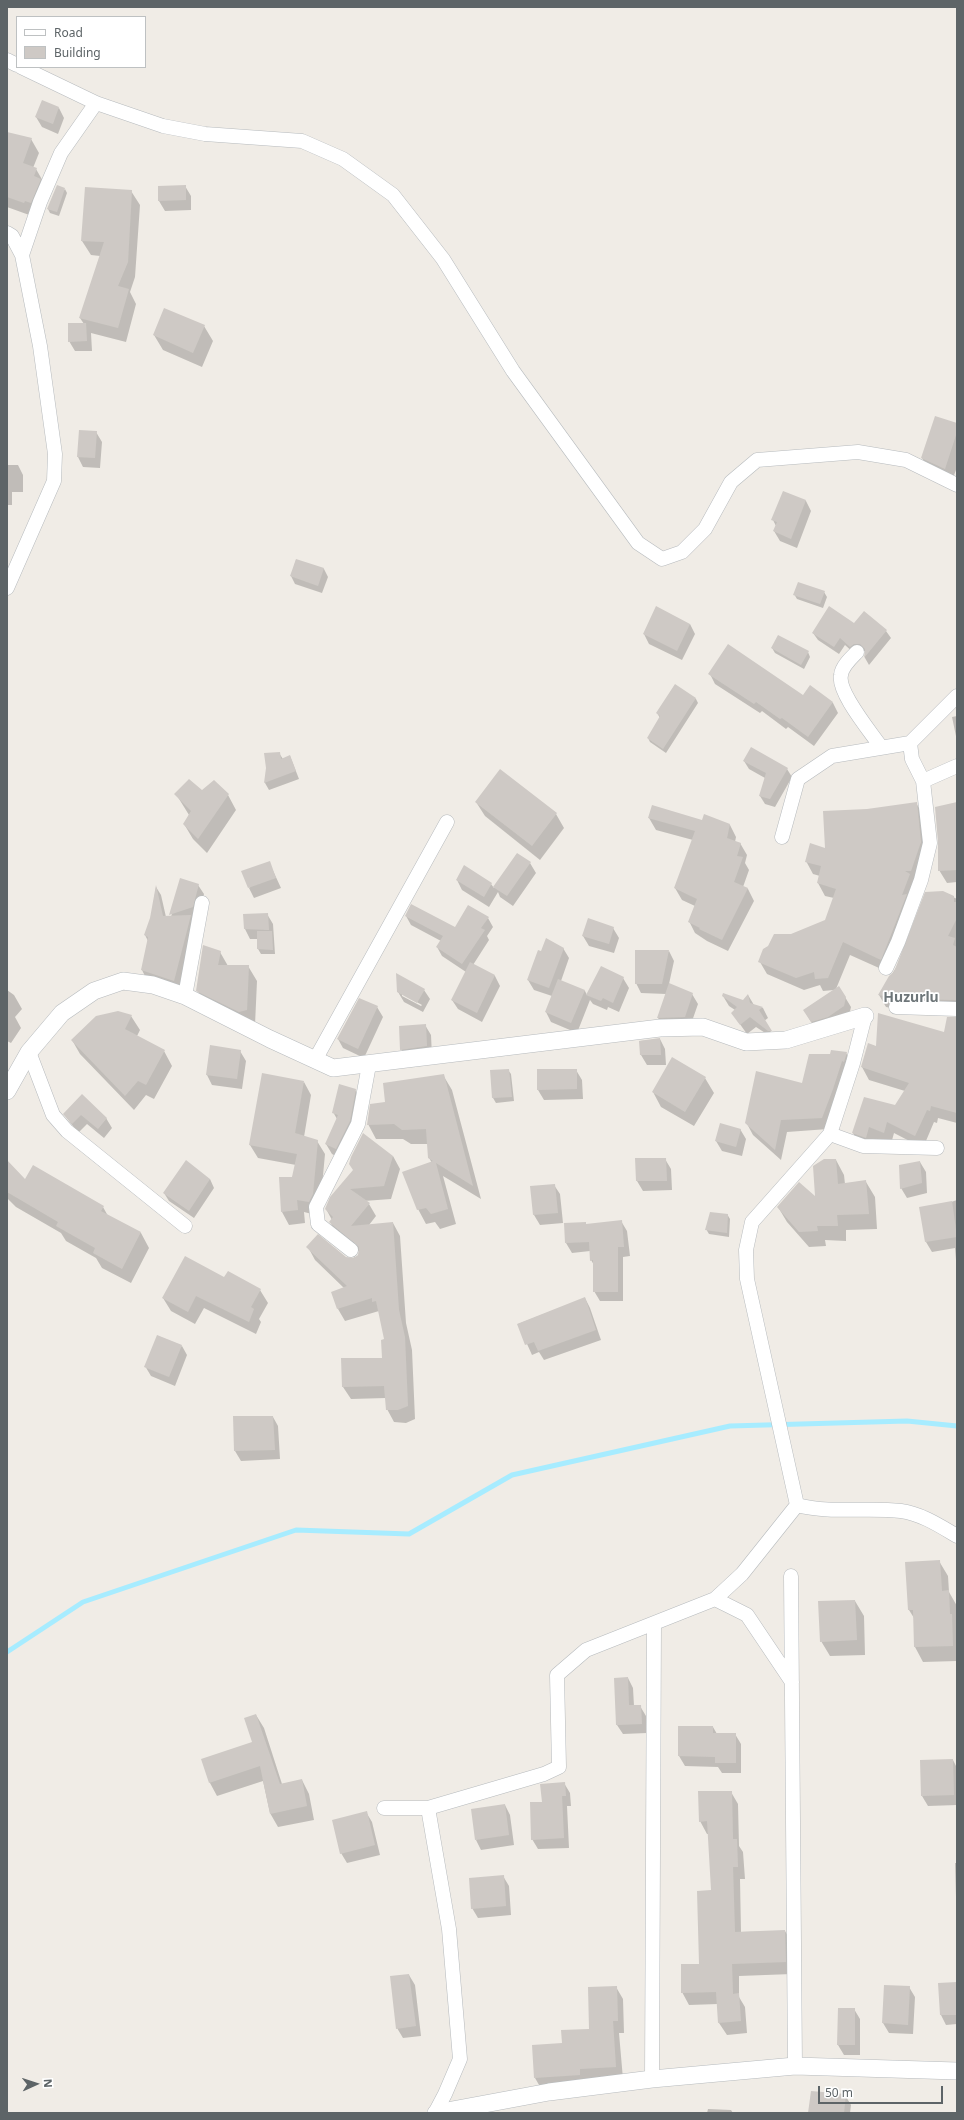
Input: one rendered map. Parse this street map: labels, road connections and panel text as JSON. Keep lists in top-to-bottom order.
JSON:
{
  "districts": ["Huzurlu"],
  "legend": ["Road", "Building"],
  "scale_bar": "50 m",
  "north": "right"
}
